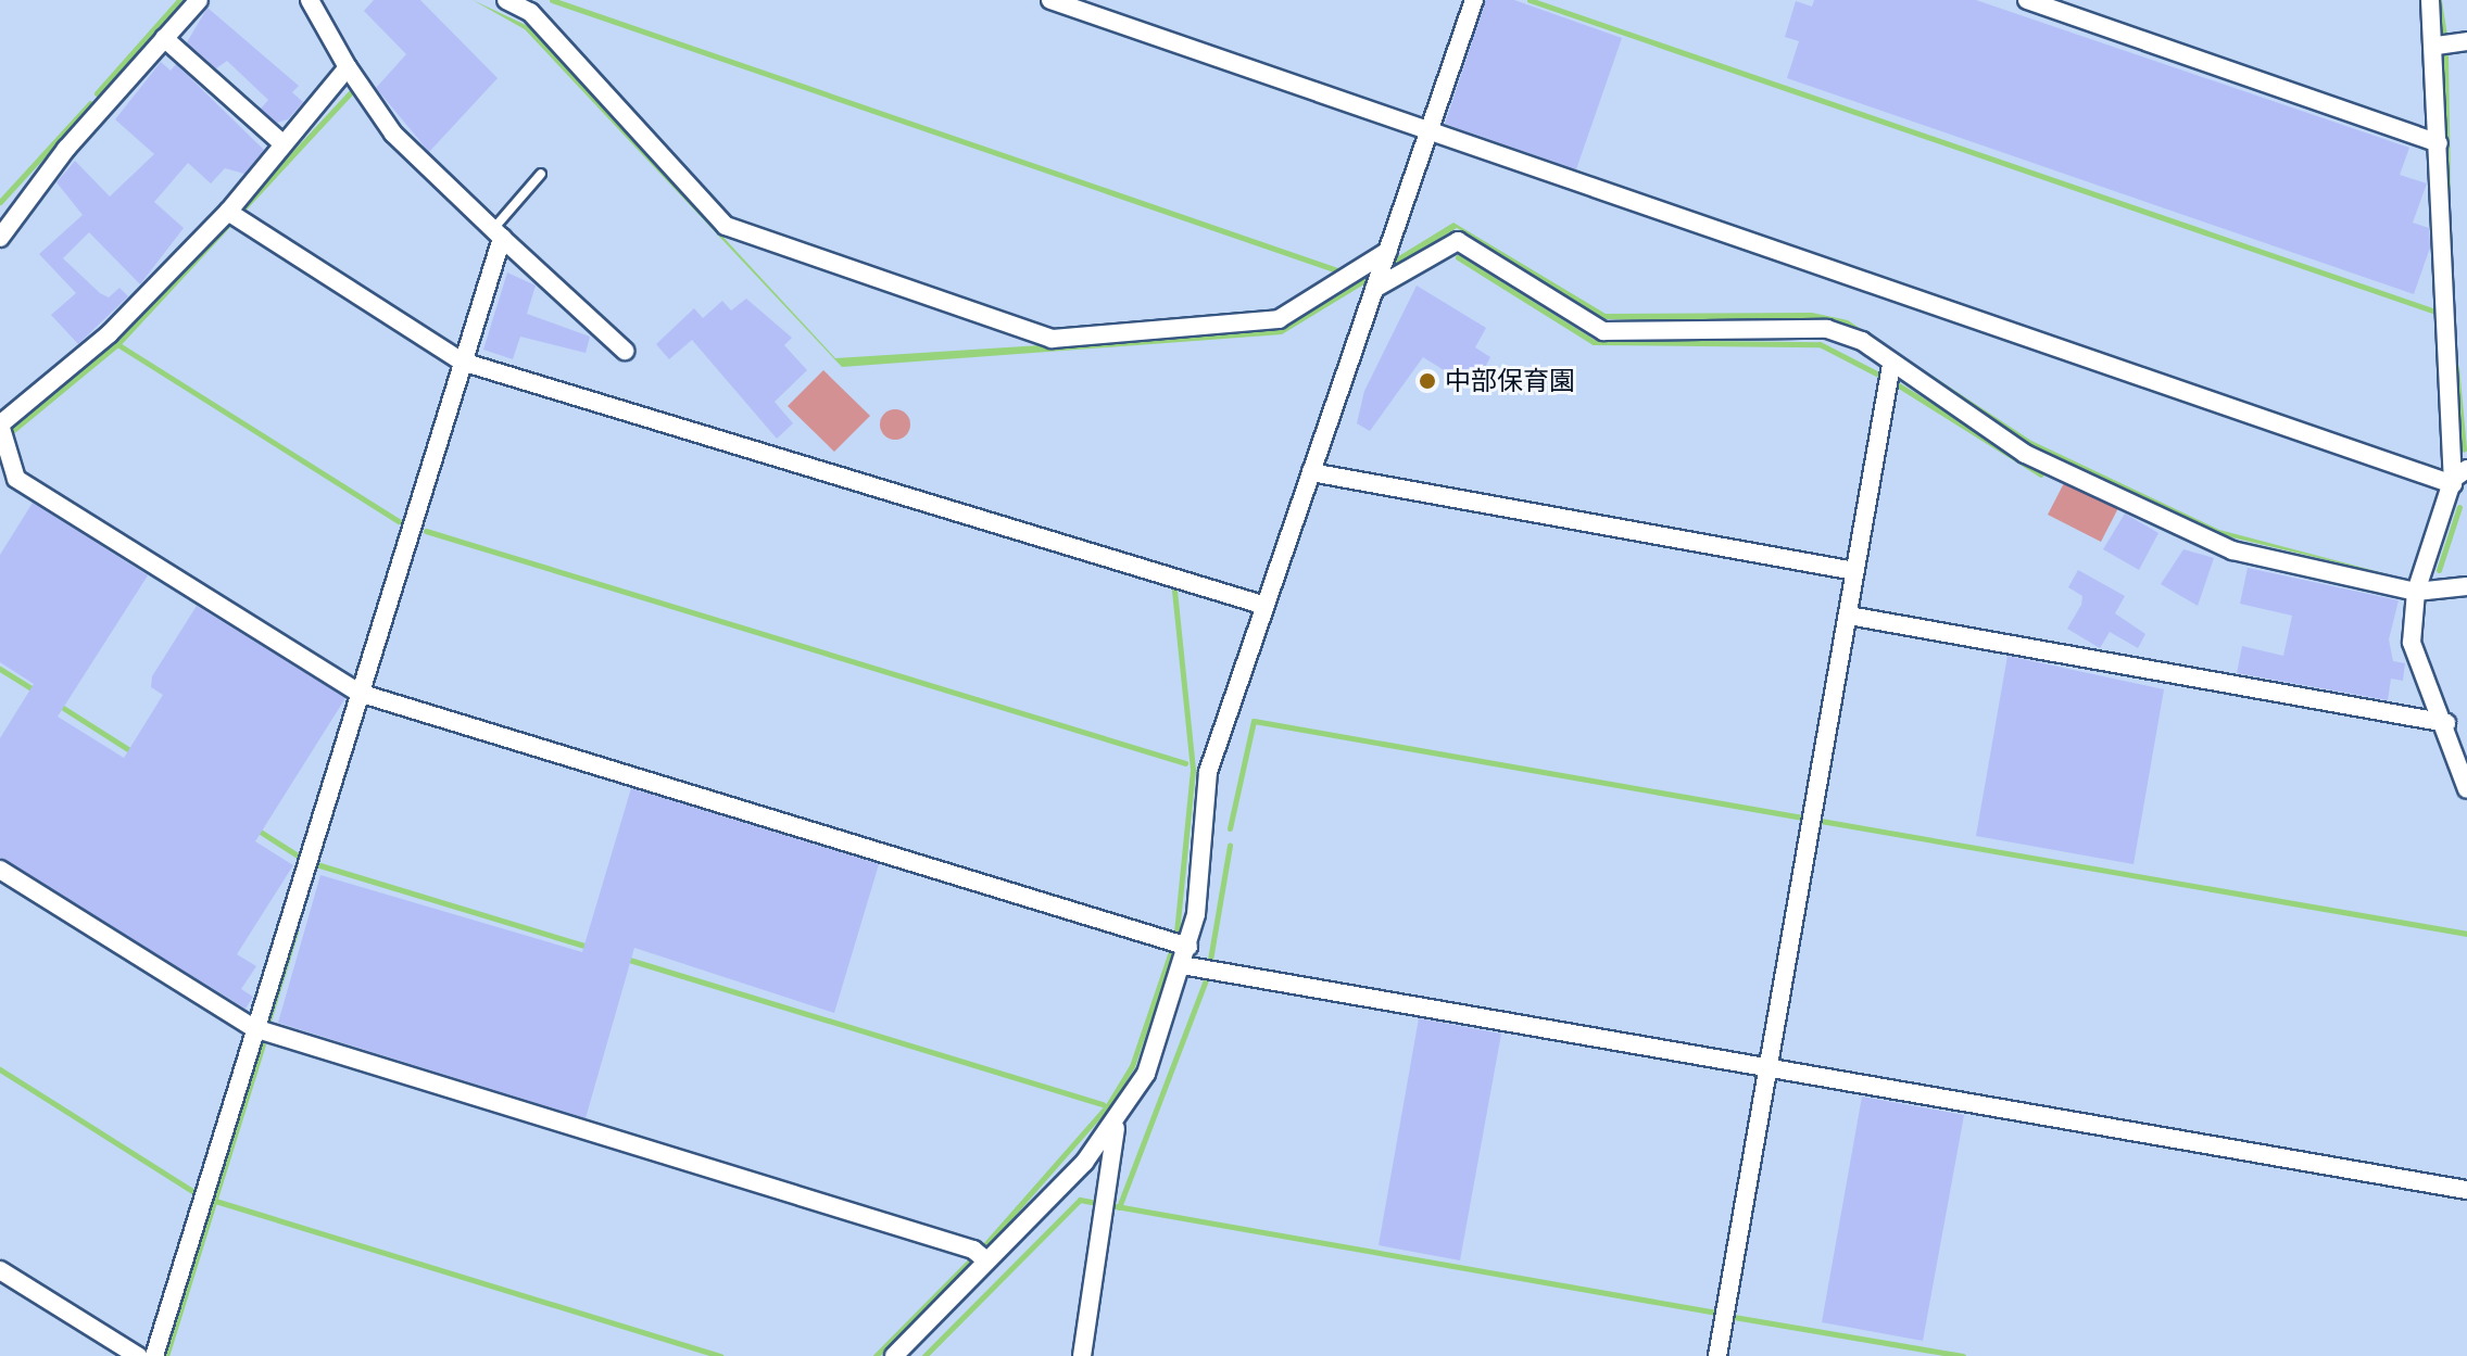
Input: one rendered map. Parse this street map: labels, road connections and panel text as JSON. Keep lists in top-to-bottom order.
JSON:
{
  "places": ["中部保育園"]
}
